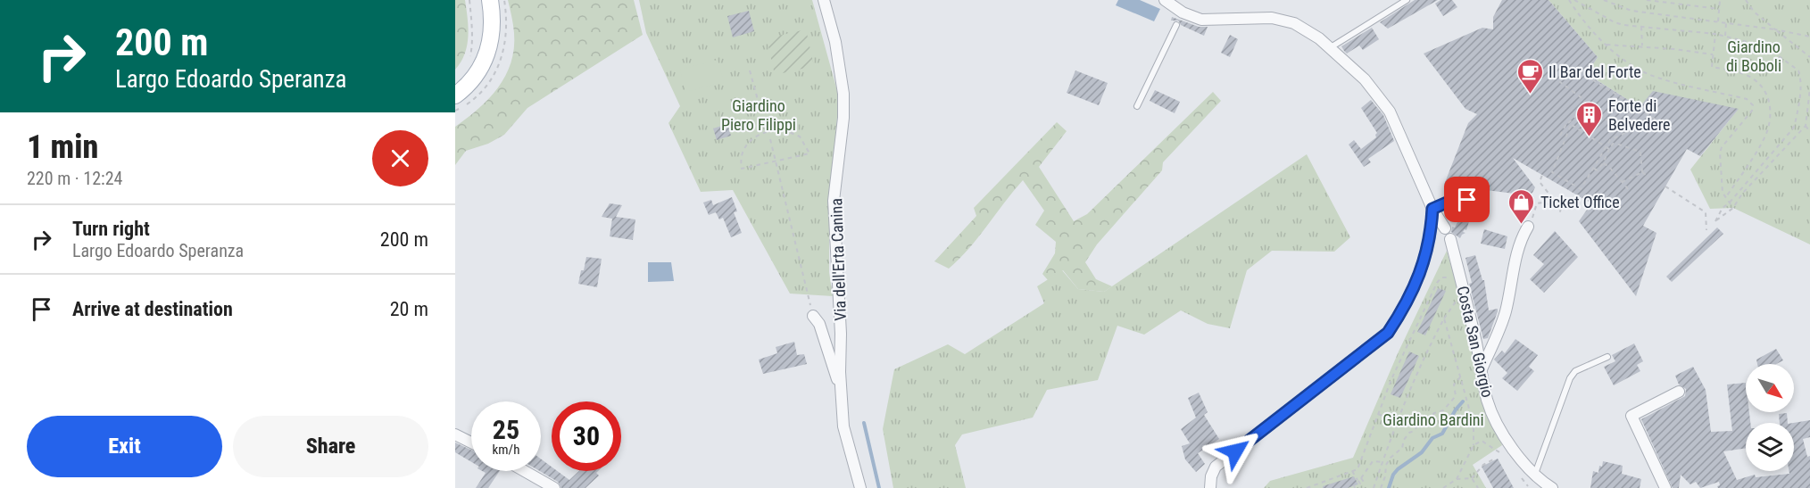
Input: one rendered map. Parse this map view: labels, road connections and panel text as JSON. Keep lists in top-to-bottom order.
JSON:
{
  "streets": {
    "street": ["Via dell'Erta Canina", "Costa San Giorgio"]
  },
  "parks": ["Giardino di Boboli", "Giardino Piero Filippi", "Giardino Bardini"],
  "places": {
    "cafe": ["Il Bar del Forte"],
    "building": ["Forte di Belvedere"],
    "shop": ["Ticket Office"]
  },
  "north": "bottom right",
  "page": {
    "turn": ["200 m", "Largo Edoardo Speranza"],
    "heading": ["1 min", "220 m · 12:24"],
    "list": [
      {
        "name": "Turn right",
        "note": "Largo Edoardo Speranza",
        "value": "200 m"
      },
      {
        "name": "Arrive at destination",
        "value": "20 m"
      }
    ],
    "speed": "25 km/h",
    "limit": "30",
    "buttons": ["Exit", "Share"]
  }
}
